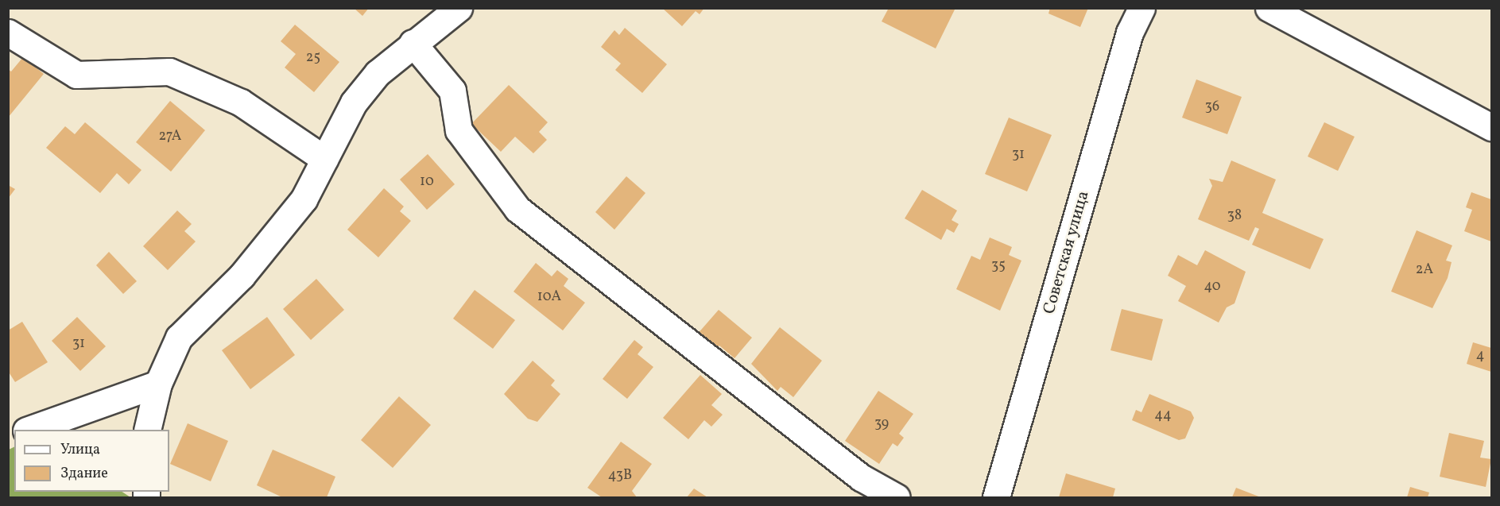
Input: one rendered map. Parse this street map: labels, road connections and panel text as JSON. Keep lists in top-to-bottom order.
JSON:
{
  "streets": {
    "street": ["Советская улица"]
  },
  "house_numbers": [
    "25",
    "36",
    "27А",
    "31",
    "10",
    "38",
    "35",
    "2А",
    "40",
    "10А",
    "31",
    "4",
    "44",
    "39",
    "43В"
  ],
  "legend": ["Улица", "Здание"]
}
